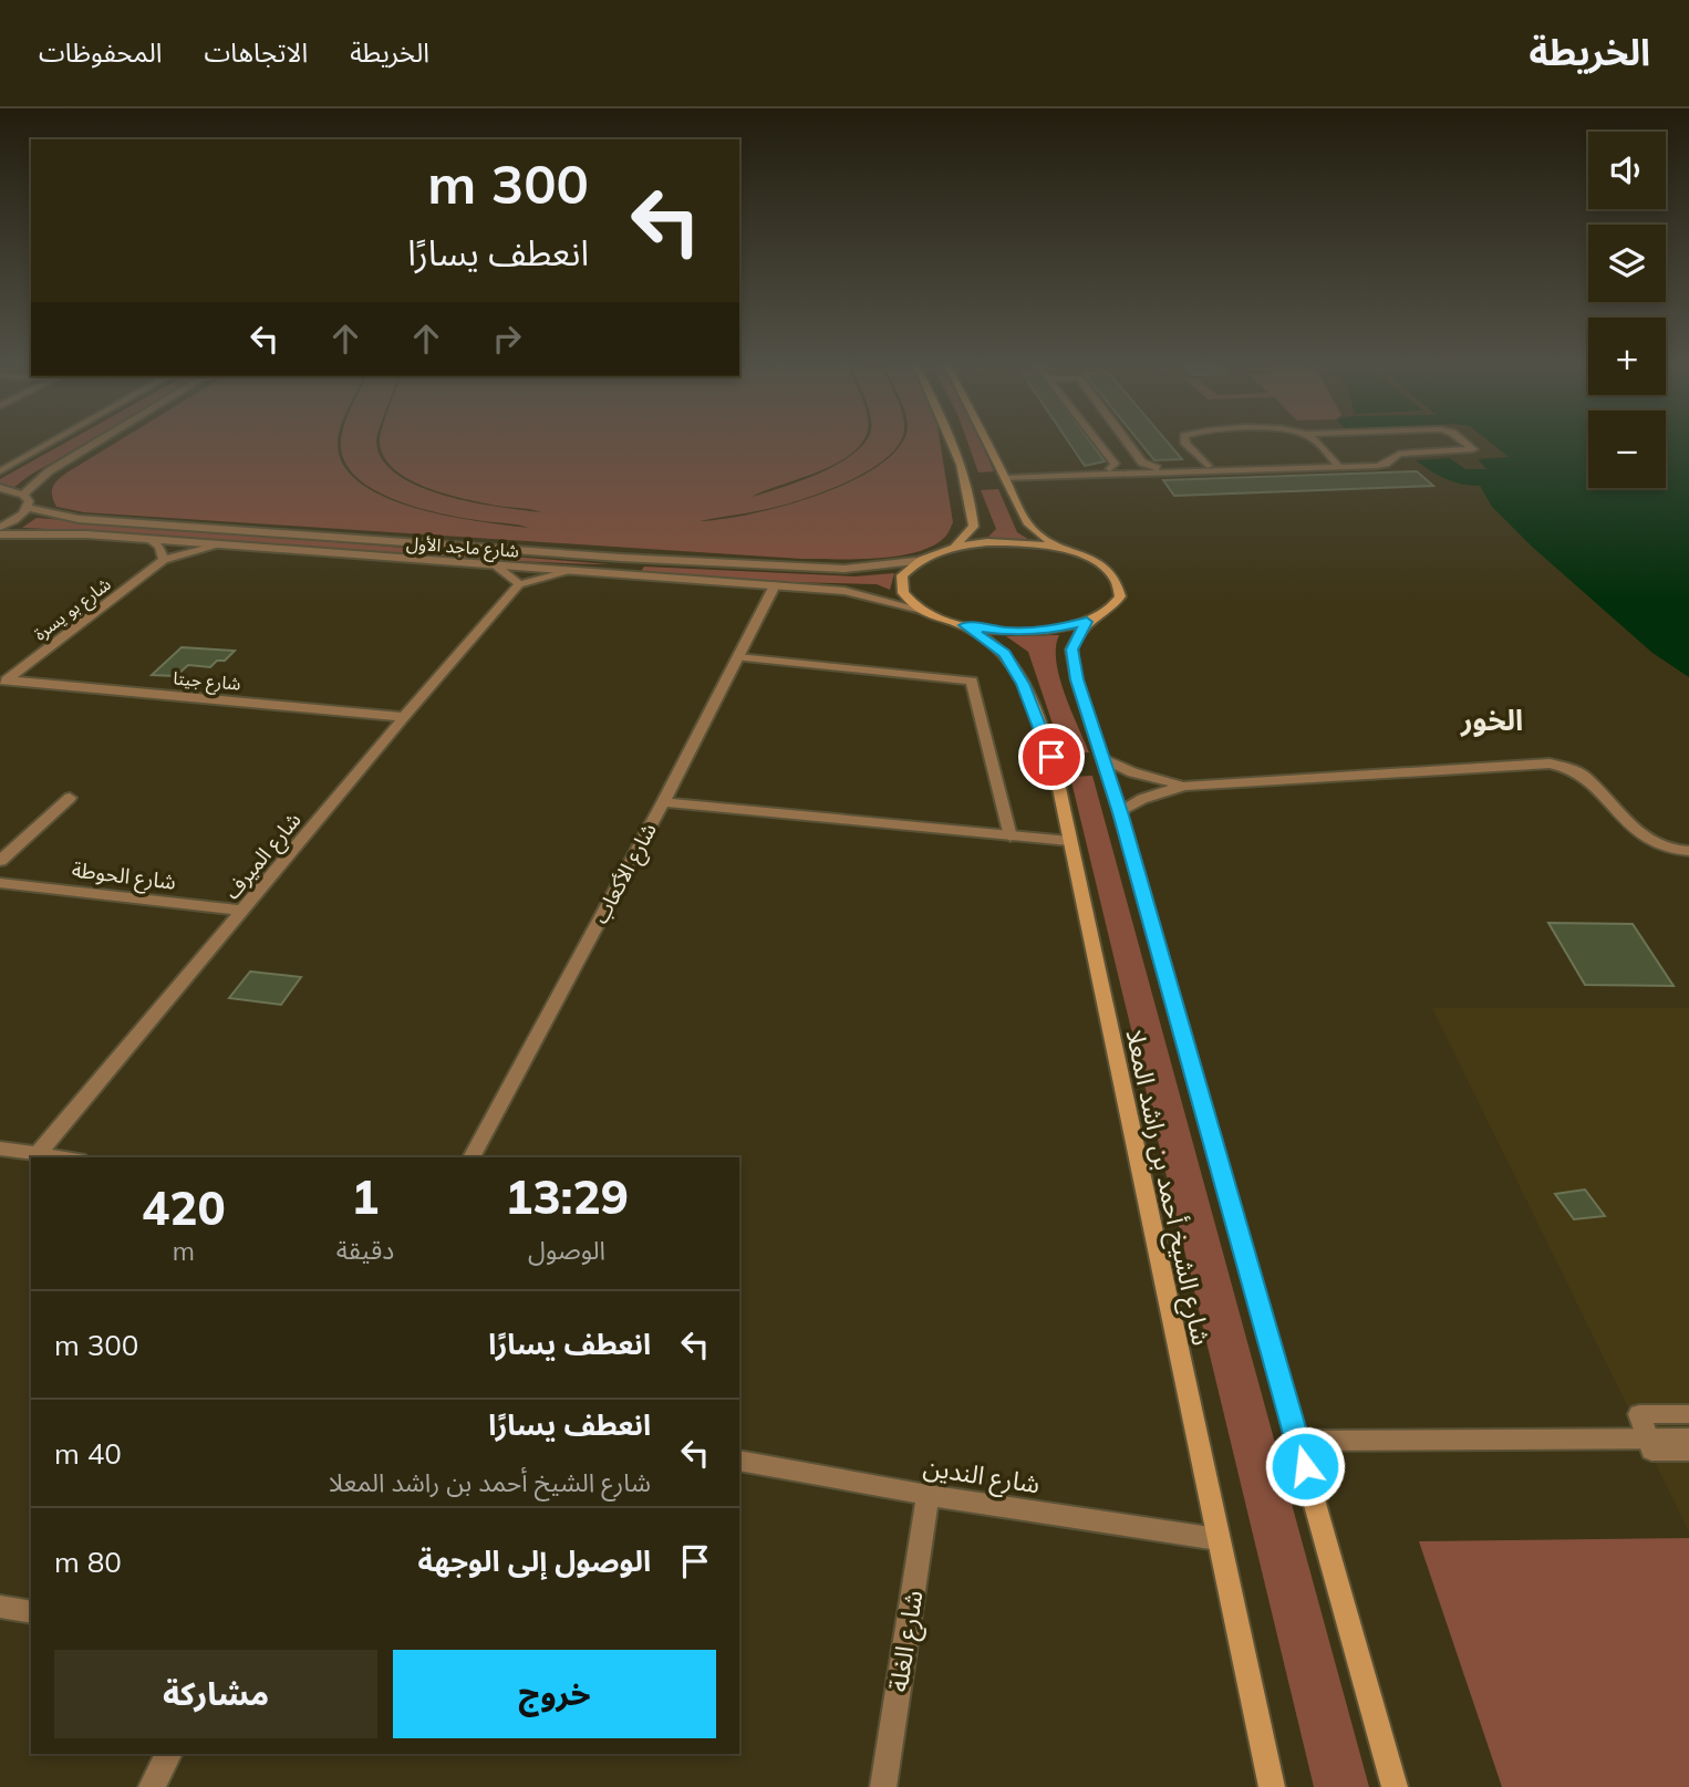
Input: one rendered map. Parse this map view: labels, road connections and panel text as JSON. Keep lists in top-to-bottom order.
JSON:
{
  "streets": {
    "main road": ["شارع الشيخ أحمد بن راشد المعلا"],
    "street": [
      "شارع ماجد الأول",
      "شارع بو يسرة",
      "شارع جيتا",
      "شارع الميرف",
      "شارع الأكعاب",
      "شارع الحوطة",
      "شارع الندين",
      "شارع الغلة"
    ]
  },
  "crossings": [
    ["شارع ماجد الأول", "شارع بو يسرة"],
    ["شارع ماجد الأول", "شارع الأكعاب"],
    ["شارع بو يسرة", "شارع جيتا"],
    ["شارع جيتا", "شارع الميرف"],
    ["شارع الميرف", "شارع الحوطة"],
    ["شارع الشيخ أحمد بن راشد المعلا", "شارع الندين"],
    ["شارع الندين", "شارع الغلة"]
  ],
  "districts": ["الخور"],
  "page": {
    "header": "الخريطة",
    "nav": ["الخريطة", "الاتجاهات", "المحفوظات"],
    "map_buttons": ["+", "−"],
    "turn": ["300 m", "انعطف يسارًا"],
    "eta": [
      "13:29",
      "الوصول",
      "1",
      "دقيقة",
      "420",
      "m"
    ],
    "list": [
      {
        "name": "انعطف يسارًا",
        "value": "300 m"
      },
      {
        "name": "انعطف يسارًا",
        "note": "شارع الشيخ أحمد بن راشد المعلا",
        "value": "40 m"
      },
      {
        "name": "الوصول إلى الوجهة",
        "value": "80 m"
      }
    ],
    "buttons": ["خروج", "مشاركة"]
  }
}
